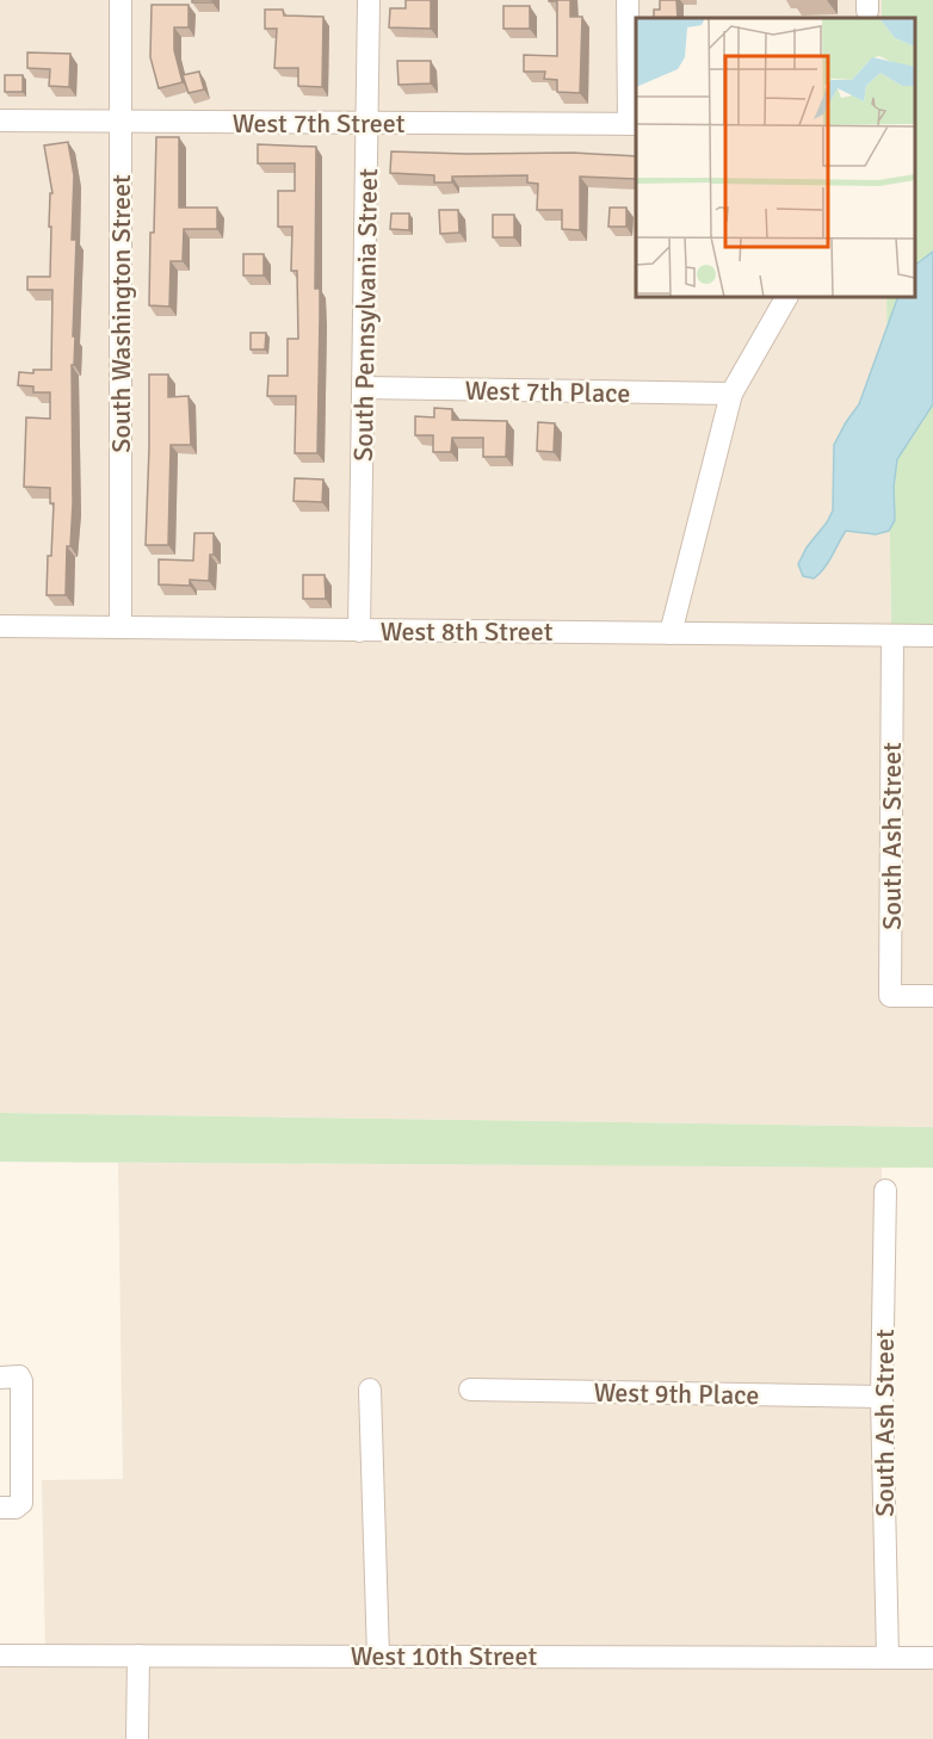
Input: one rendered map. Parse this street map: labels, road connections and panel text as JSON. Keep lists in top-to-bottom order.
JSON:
{
  "streets": {
    "street": [
      "West 7th Street",
      "South Washington Street",
      "South Pennsylvania Street",
      "West 7th Place",
      "West 8th Street",
      "South Ash Street",
      "West 9th Place",
      "West 10th Street"
    ]
  },
  "crossings": [
    ["West 7th Street", "South Washington Street"],
    ["West 7th Street", "South Pennsylvania Street"],
    ["South Washington Street", "West 8th Street"],
    ["South Pennsylvania Street", "West 7th Place"],
    ["South Pennsylvania Street", "West 8th Street"],
    ["West 8th Street", "South Ash Street"],
    ["South Ash Street", "West 9th Place"],
    ["South Ash Street", "West 10th Street"]
  ]
}
